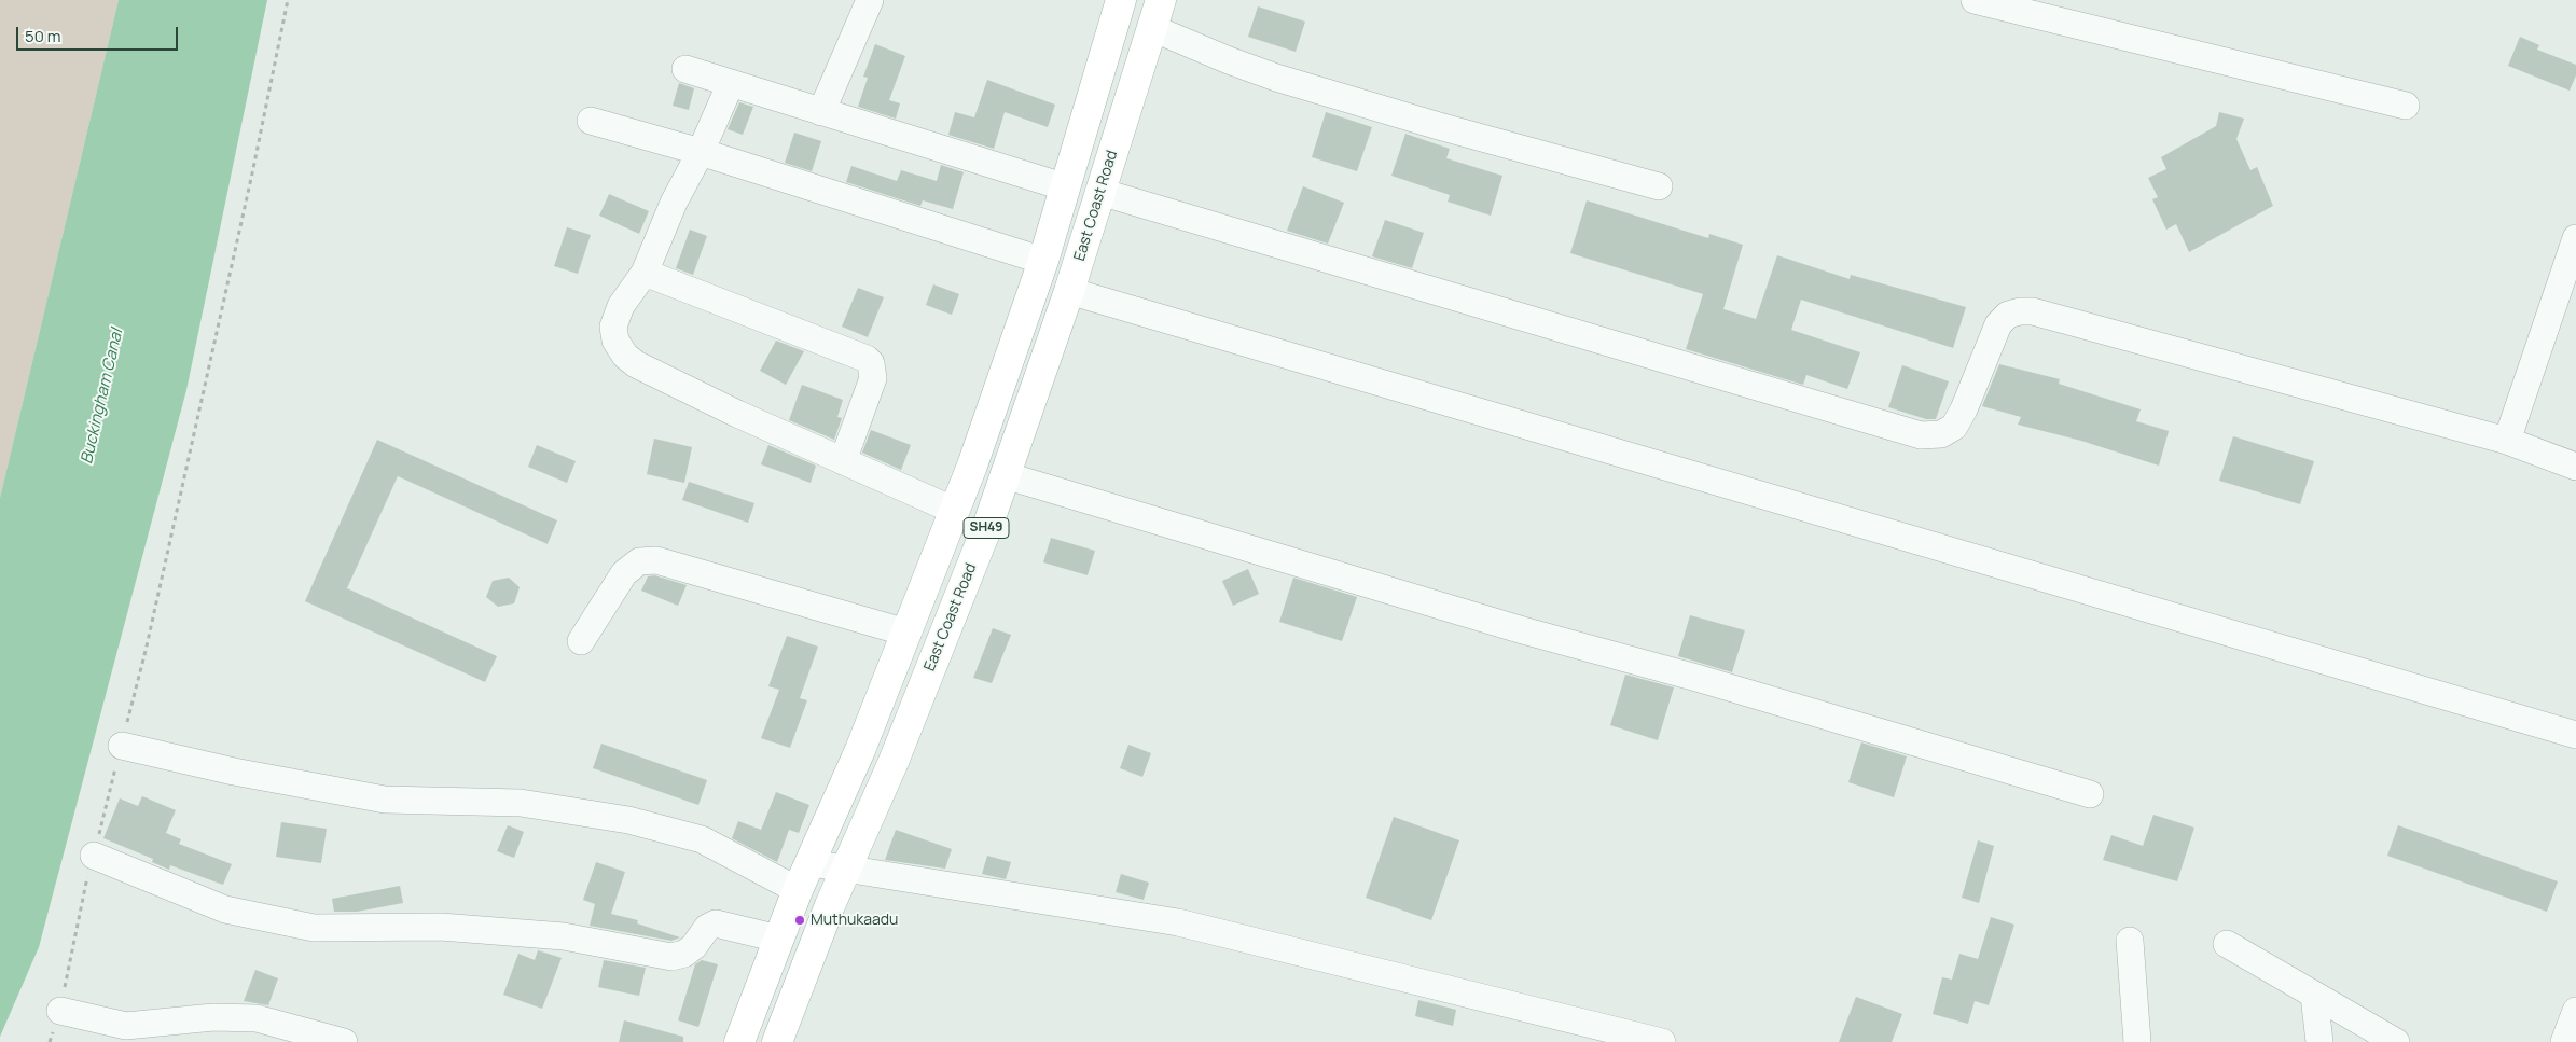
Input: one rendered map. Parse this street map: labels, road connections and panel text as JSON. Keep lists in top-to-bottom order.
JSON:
{
  "streets": {
    "main road": ["East Coast Road", "SH49"]
  },
  "water": ["Buckingham Canal"],
  "places": ["Muthukaadu"],
  "scale_bar": "50 m"
}
